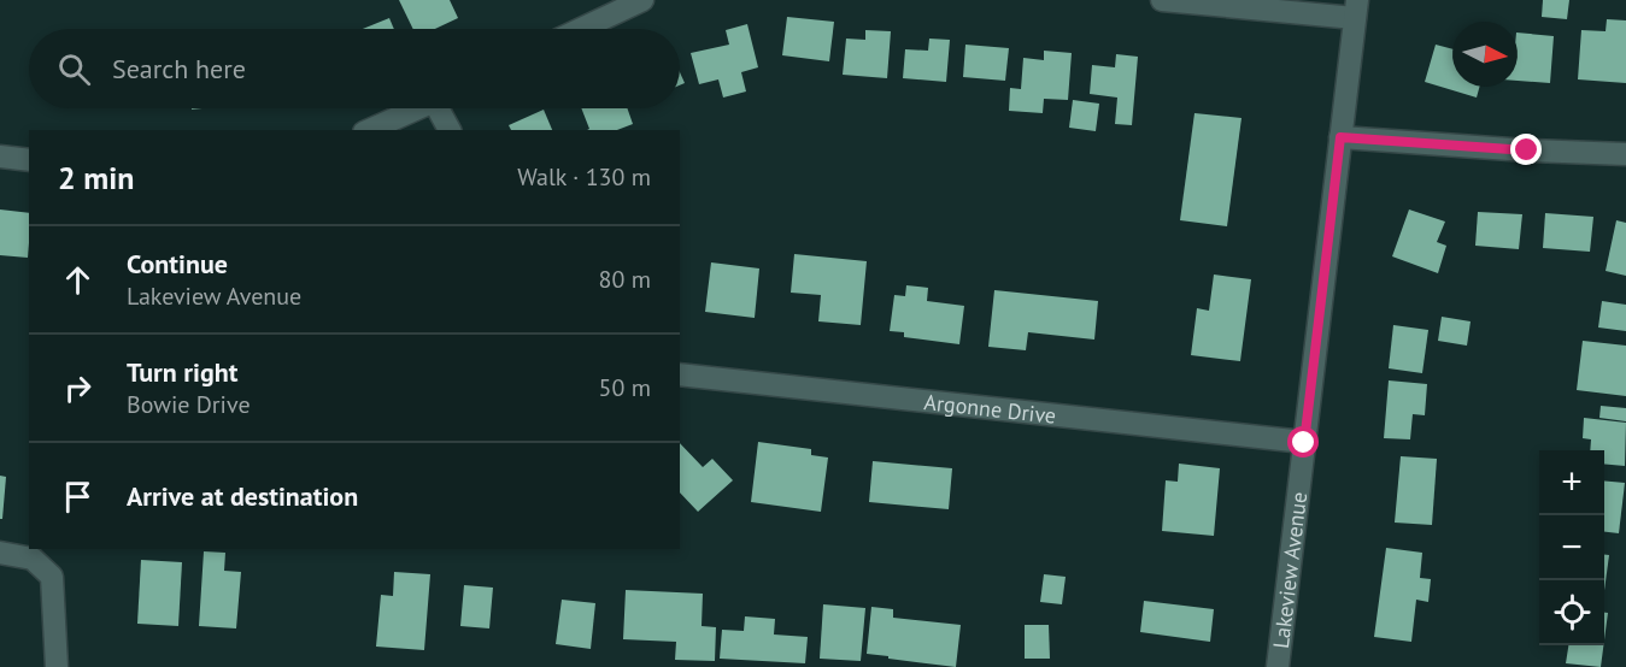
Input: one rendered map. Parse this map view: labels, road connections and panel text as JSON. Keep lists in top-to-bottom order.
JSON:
{
  "streets": {
    "street": ["Argonne Drive", "Lakeview Avenue"]
  },
  "crossings": [
    ["Argonne Drive", "Lakeview Avenue"]
  ],
  "north": "right",
  "page": {
    "search": "Search here",
    "heading": ["2 min", "Walk · 130 m"],
    "list": [
      ["Continue", "Lakeview Avenue", "80 m"],
      ["Turn right", "Bowie Drive", "50 m"],
      "Arrive at destination"
    ],
    "map_buttons": ["+", "−"]
  }
}
